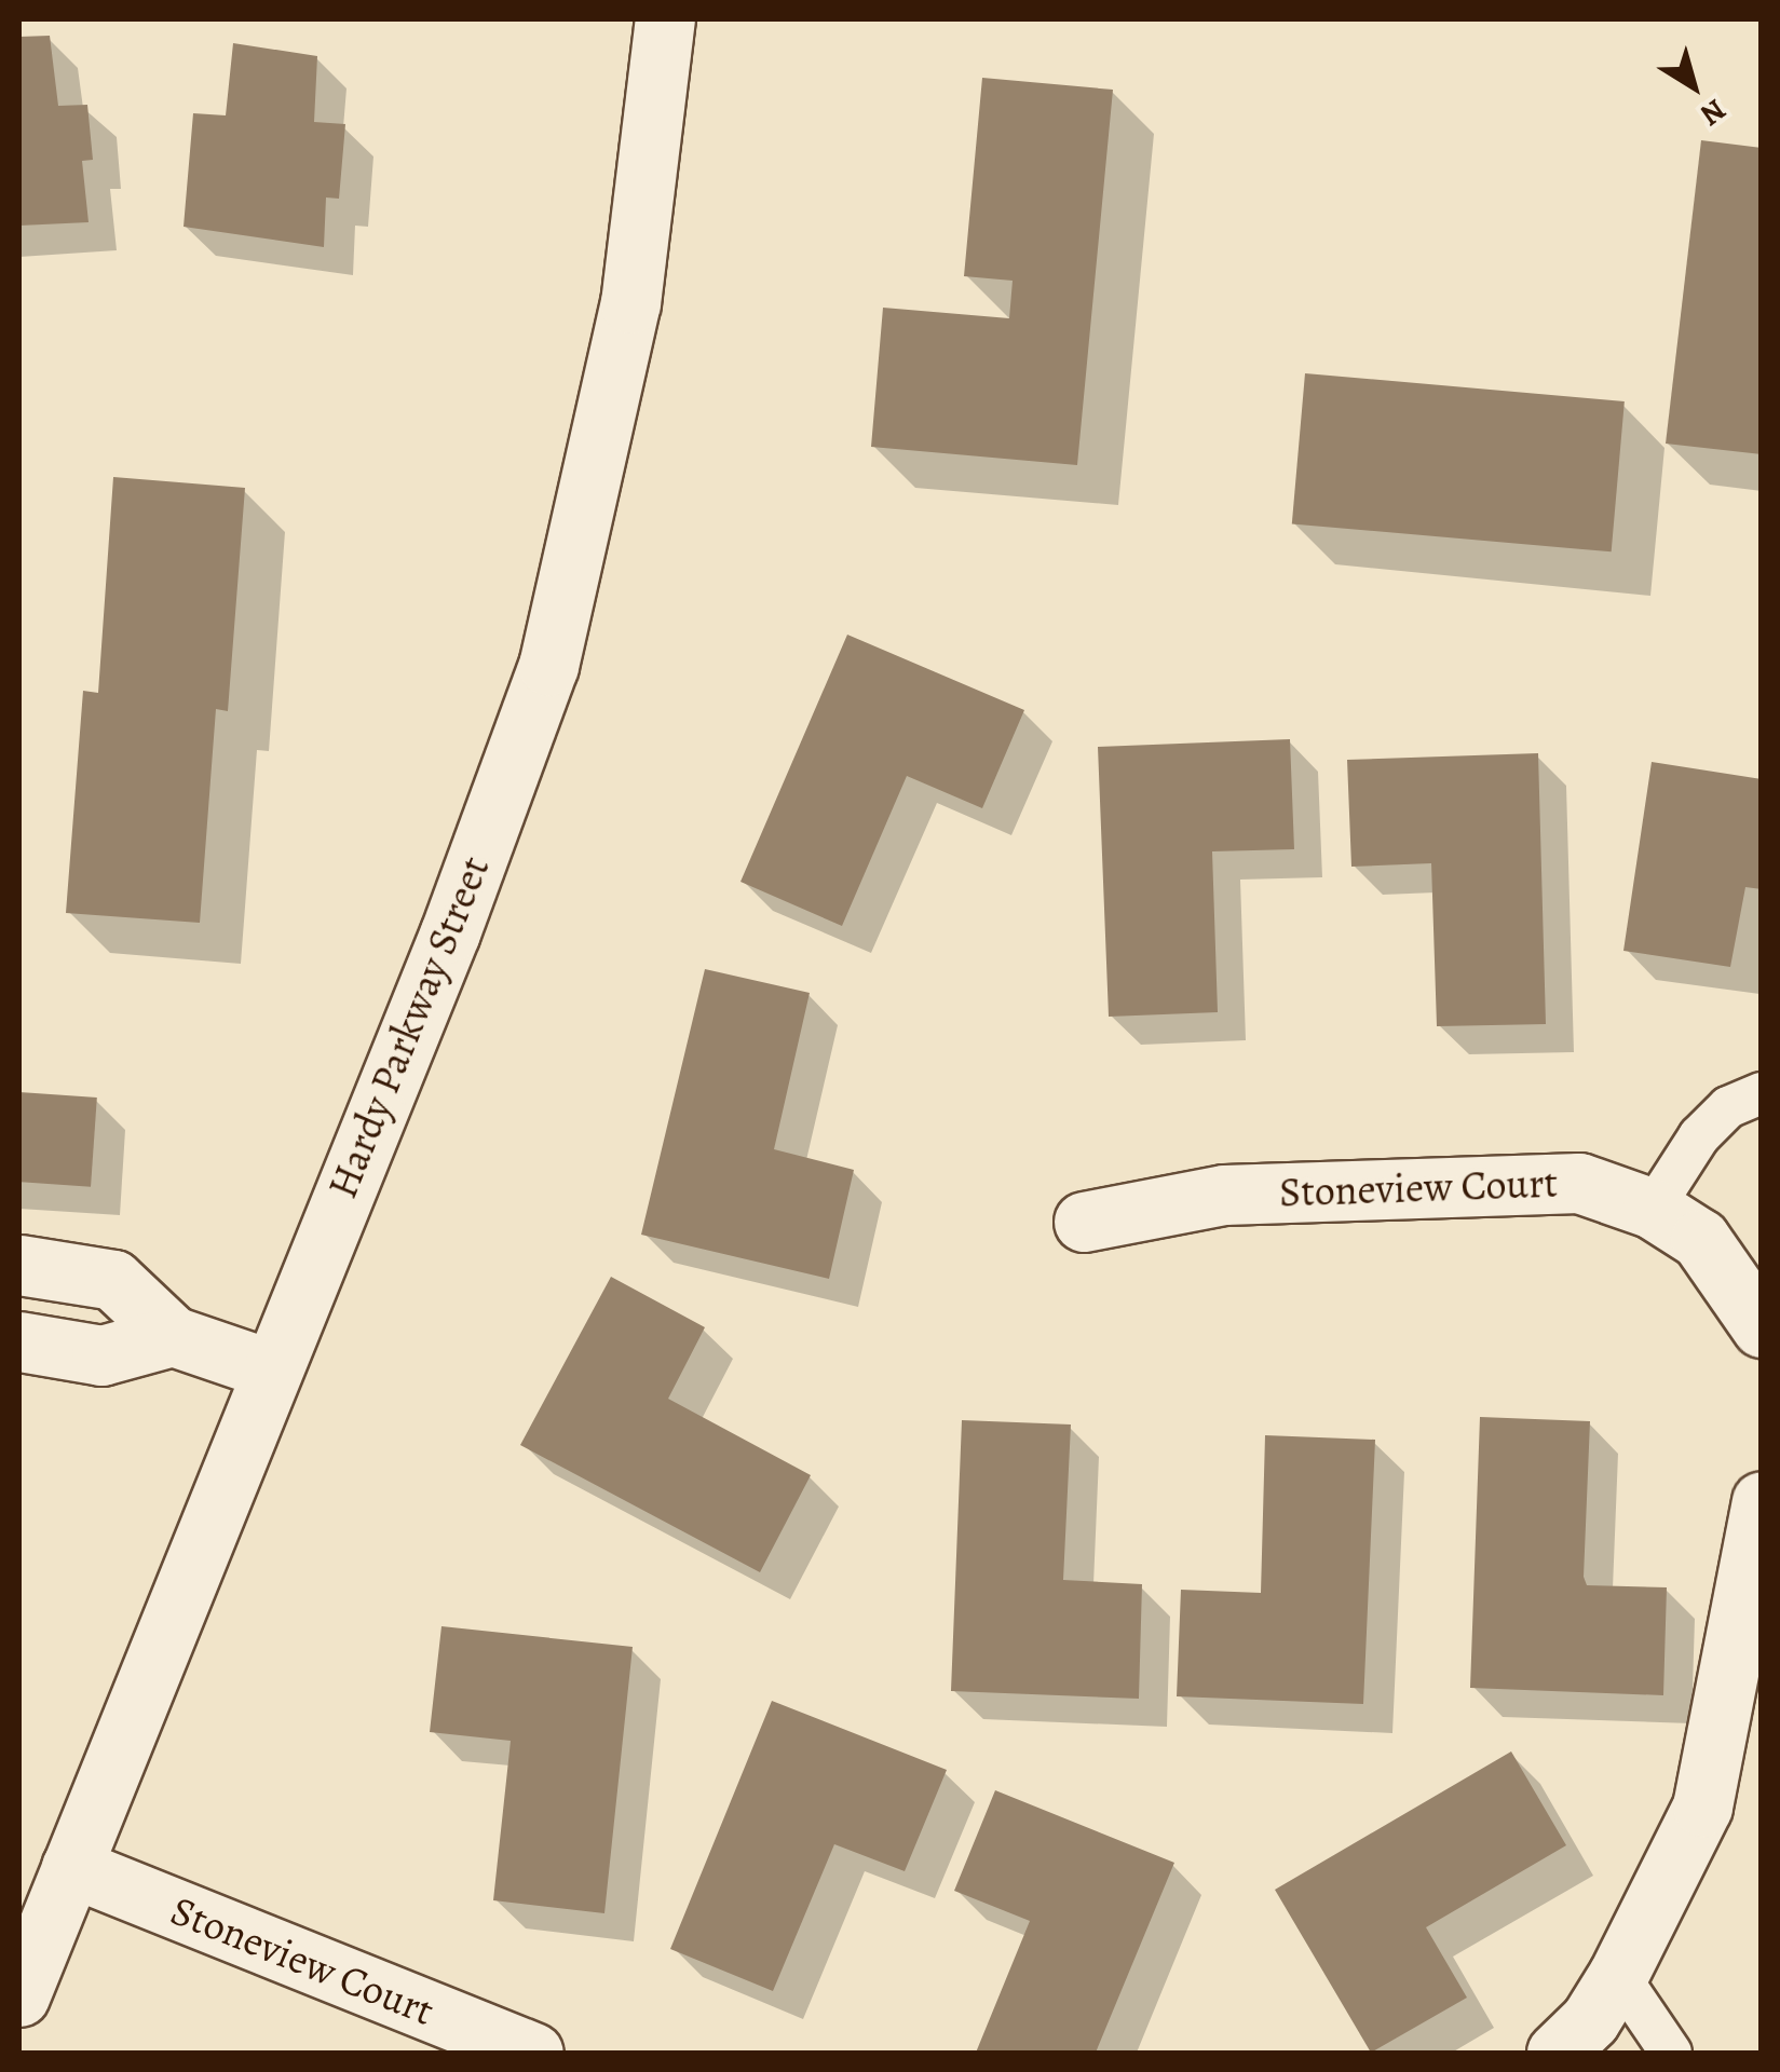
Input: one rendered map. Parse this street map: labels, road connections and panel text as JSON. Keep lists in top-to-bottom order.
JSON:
{
  "streets": {
    "street": ["Hardy Parkway Street", "Stoneview Court"]
  },
  "crossings": [
    ["Hardy Parkway Street", "Stoneview Court"]
  ],
  "north": "bottom right"
}
